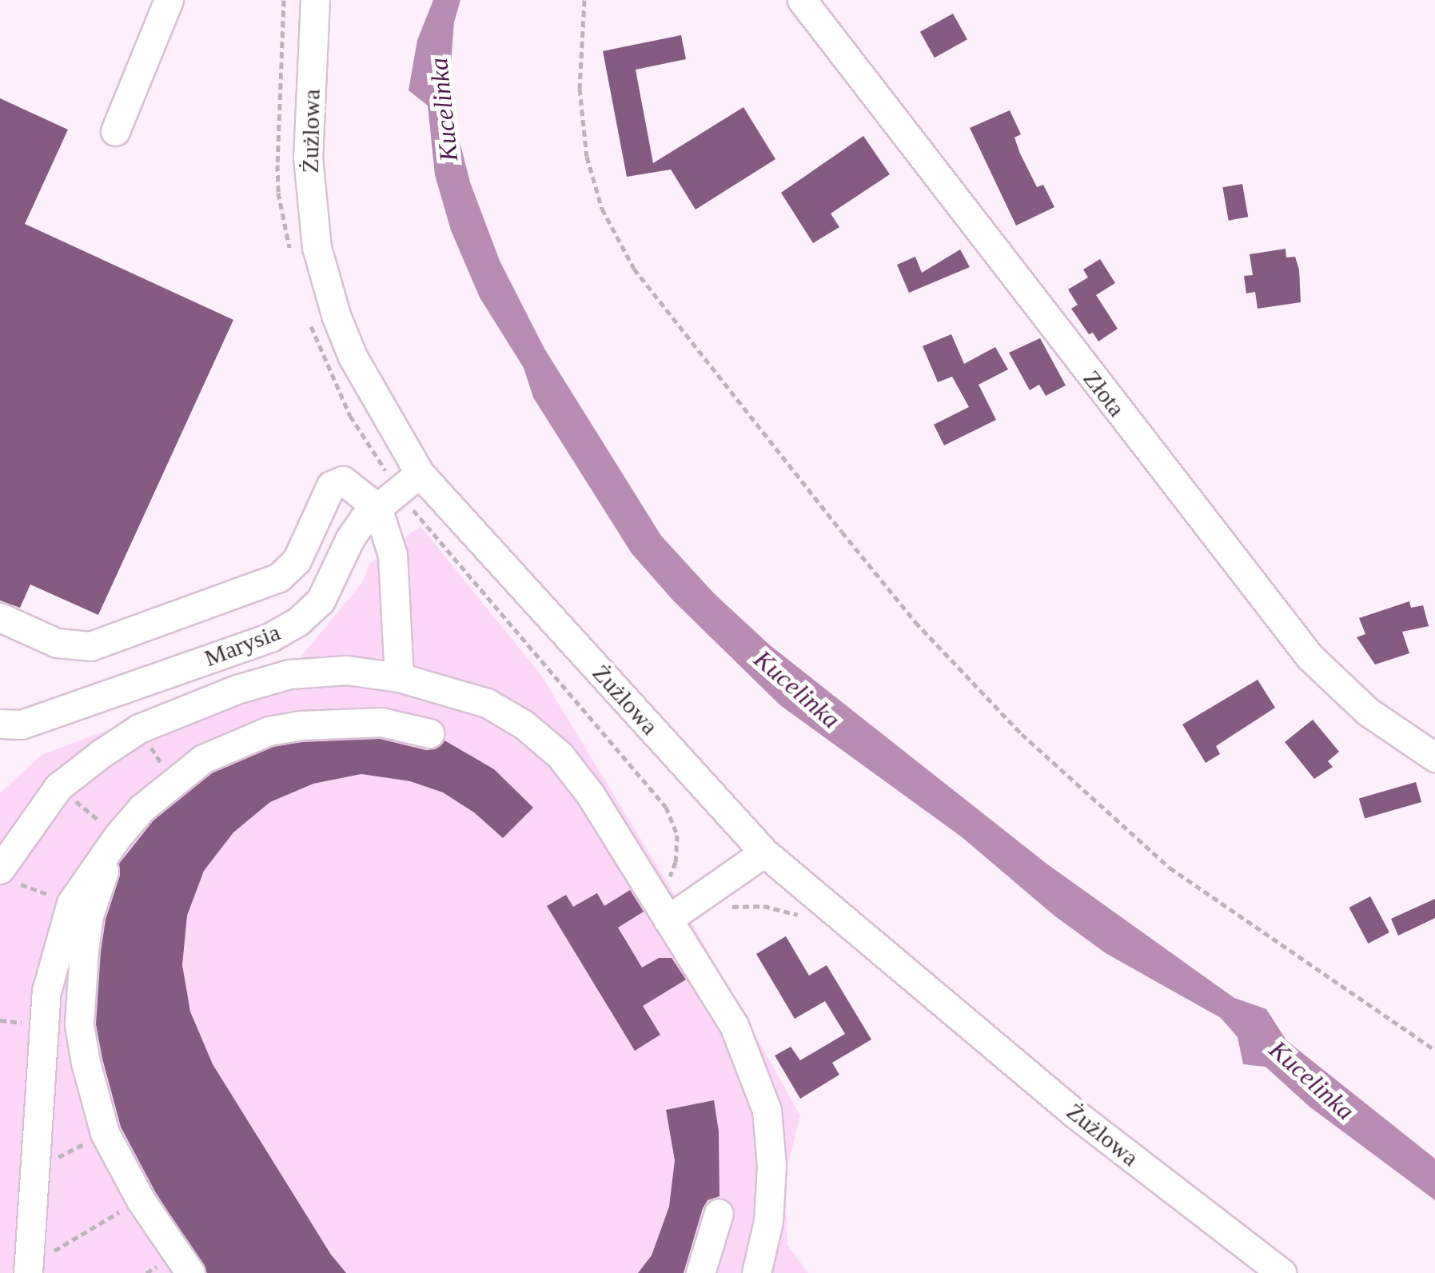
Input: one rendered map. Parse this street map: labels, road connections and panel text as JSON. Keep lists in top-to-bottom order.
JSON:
{
  "streets": {
    "street": ["Żużlowa", "Złota", "Marysia"]
  },
  "crossings": [
    ["Żużlowa", "Marysia"]
  ],
  "water": ["Kucelinka"]
}
